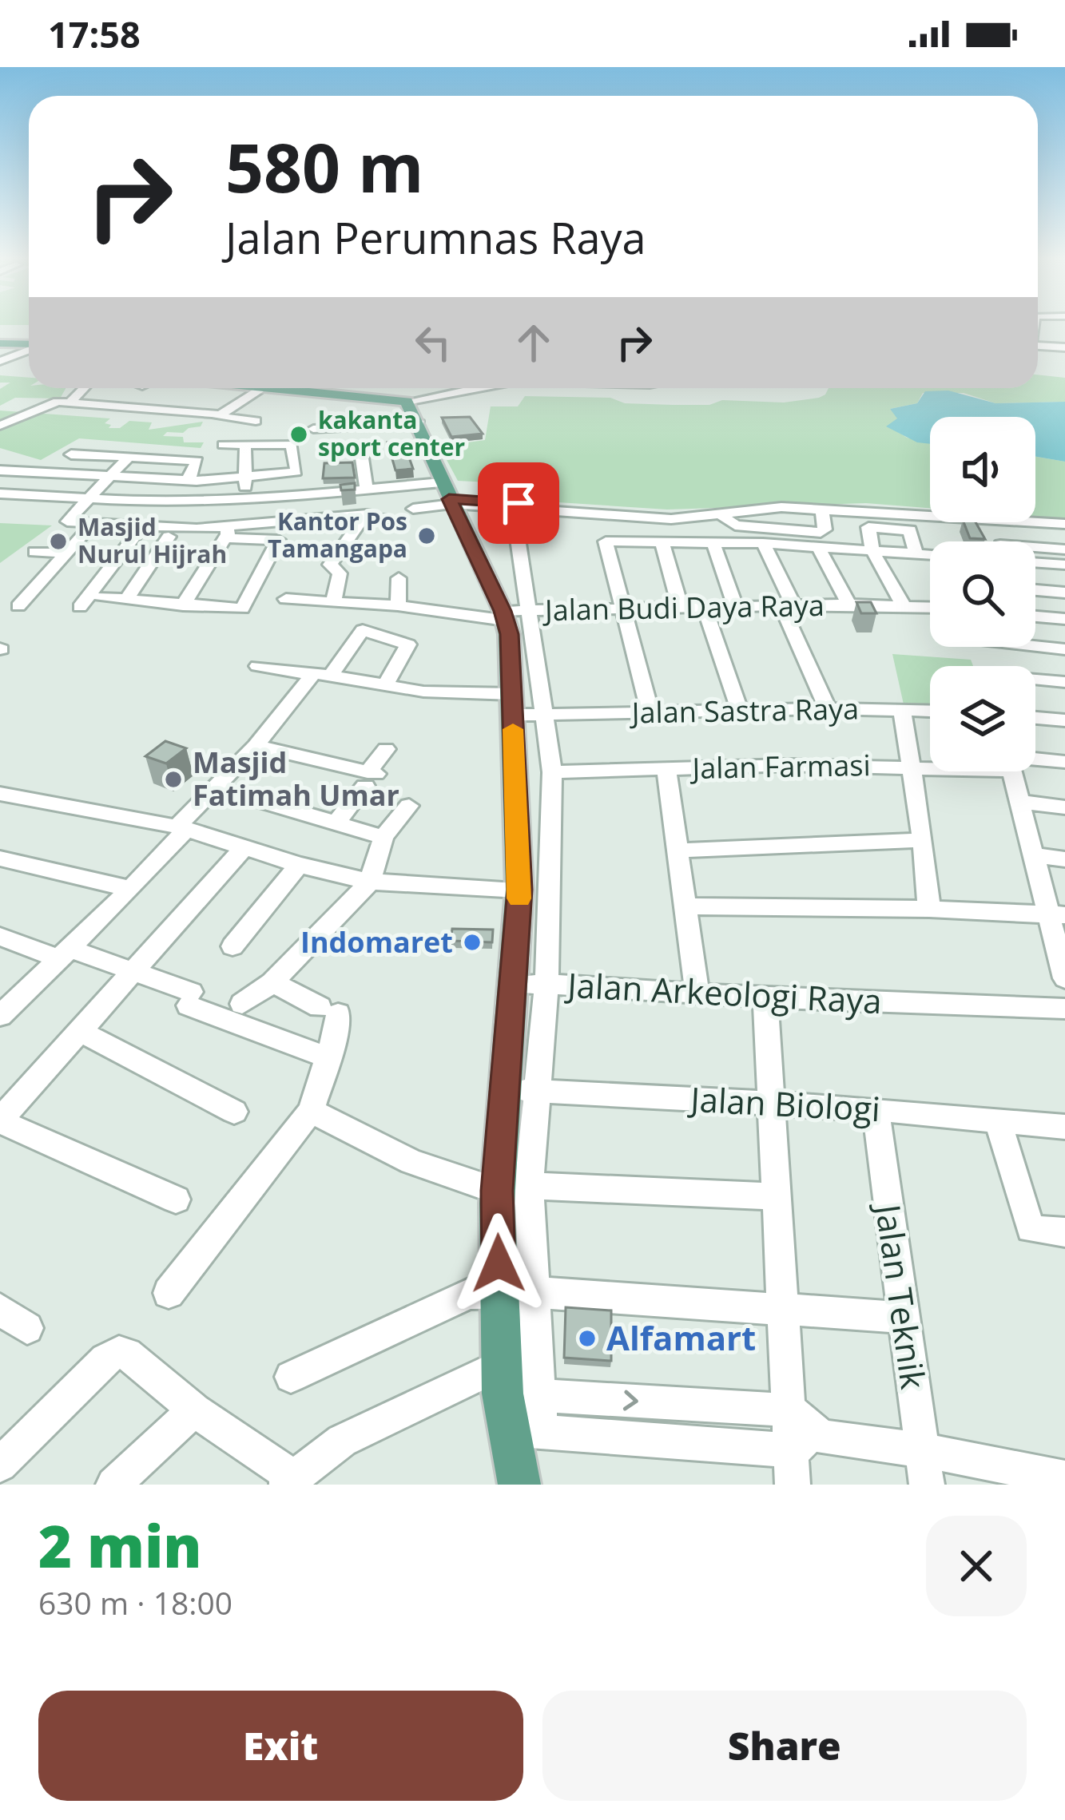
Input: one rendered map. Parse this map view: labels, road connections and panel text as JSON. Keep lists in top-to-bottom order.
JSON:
{
  "streets": {
    "street": [
      "Jalan Budi Daya Raya",
      "Jalan Sastra Raya",
      "Jalan Farmasi",
      "Jalan Arkeologi Raya",
      "Jalan Biologi",
      "Jalan Teknik"
    ]
  },
  "crossings": [
    ["Jalan Budi Daya Raya", "Jalan Sastra Raya"],
    ["Jalan Arkeologi Raya", "Jalan Biologi"],
    ["Jalan Biologi", "Jalan Teknik"]
  ],
  "places": [
    "kakanta sport center",
    "Kantor Pos Tamangapa",
    "Masjid Nurul Hijrah",
    "Masjid Fatimah Umar",
    "Indomaret",
    "Alfamart"
  ],
  "page": {
    "status": "17:58",
    "turn": ["580 m", "Jalan Perumnas Raya"],
    "heading": ["2 min", "630 m · 18:00"],
    "buttons": ["Exit", "Share"]
  }
}
